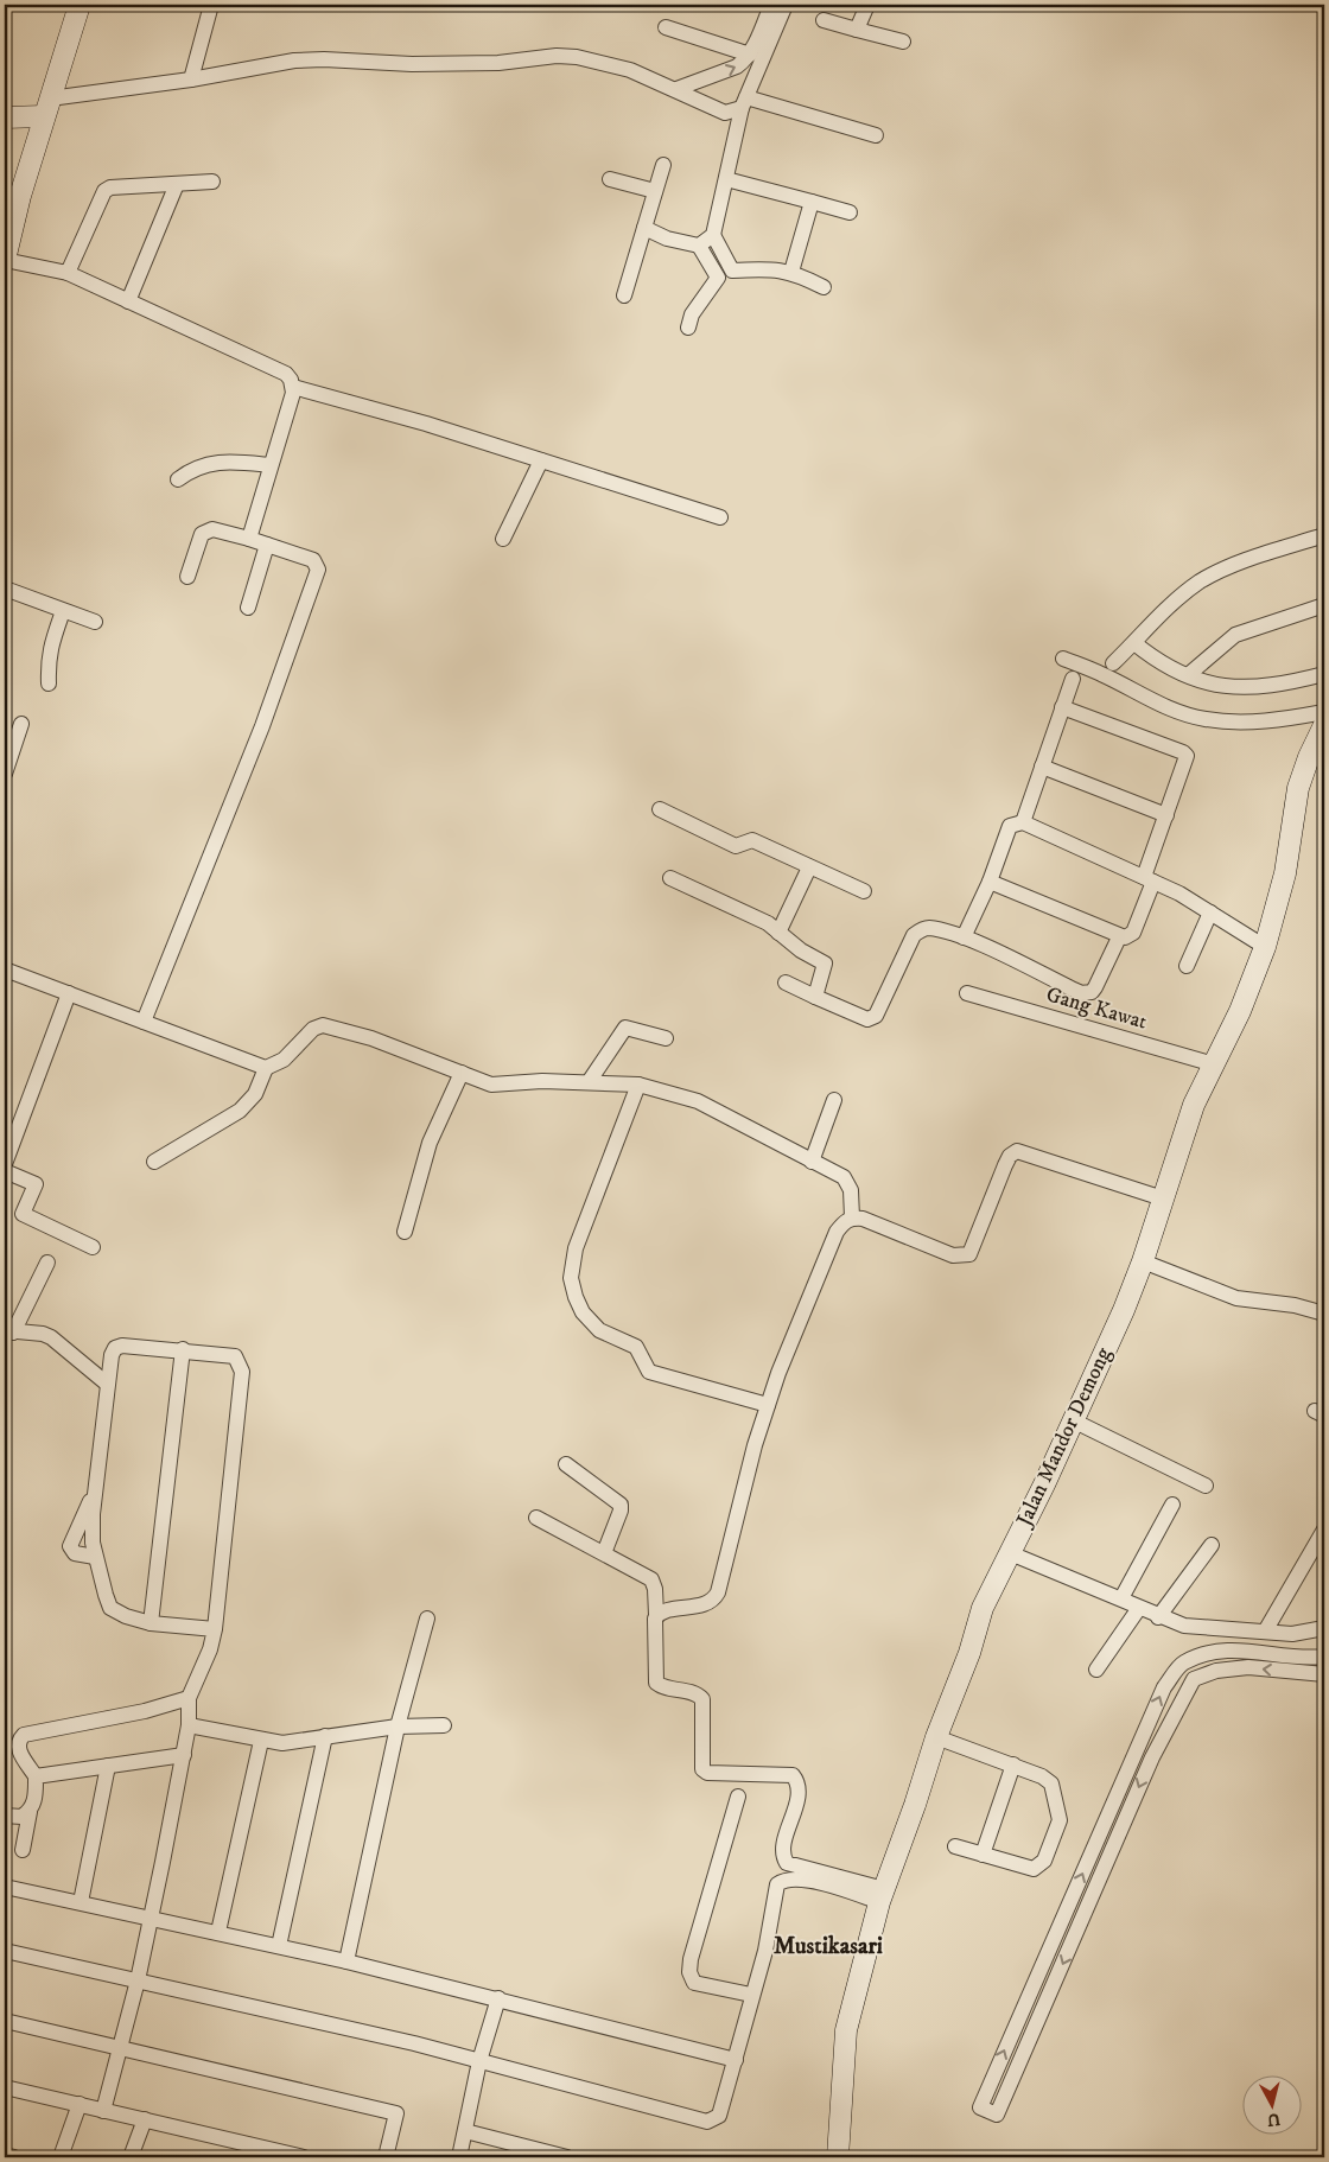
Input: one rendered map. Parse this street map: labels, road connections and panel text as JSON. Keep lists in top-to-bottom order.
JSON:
{
  "streets": {
    "main road": ["Jalan Mandor Demong"],
    "street": ["Gang Kawat"]
  },
  "crossings": [
    ["Gang Kawat", "Jalan Mandor Demong"]
  ],
  "districts": ["Mustikasari"],
  "north": "bottom"
}
